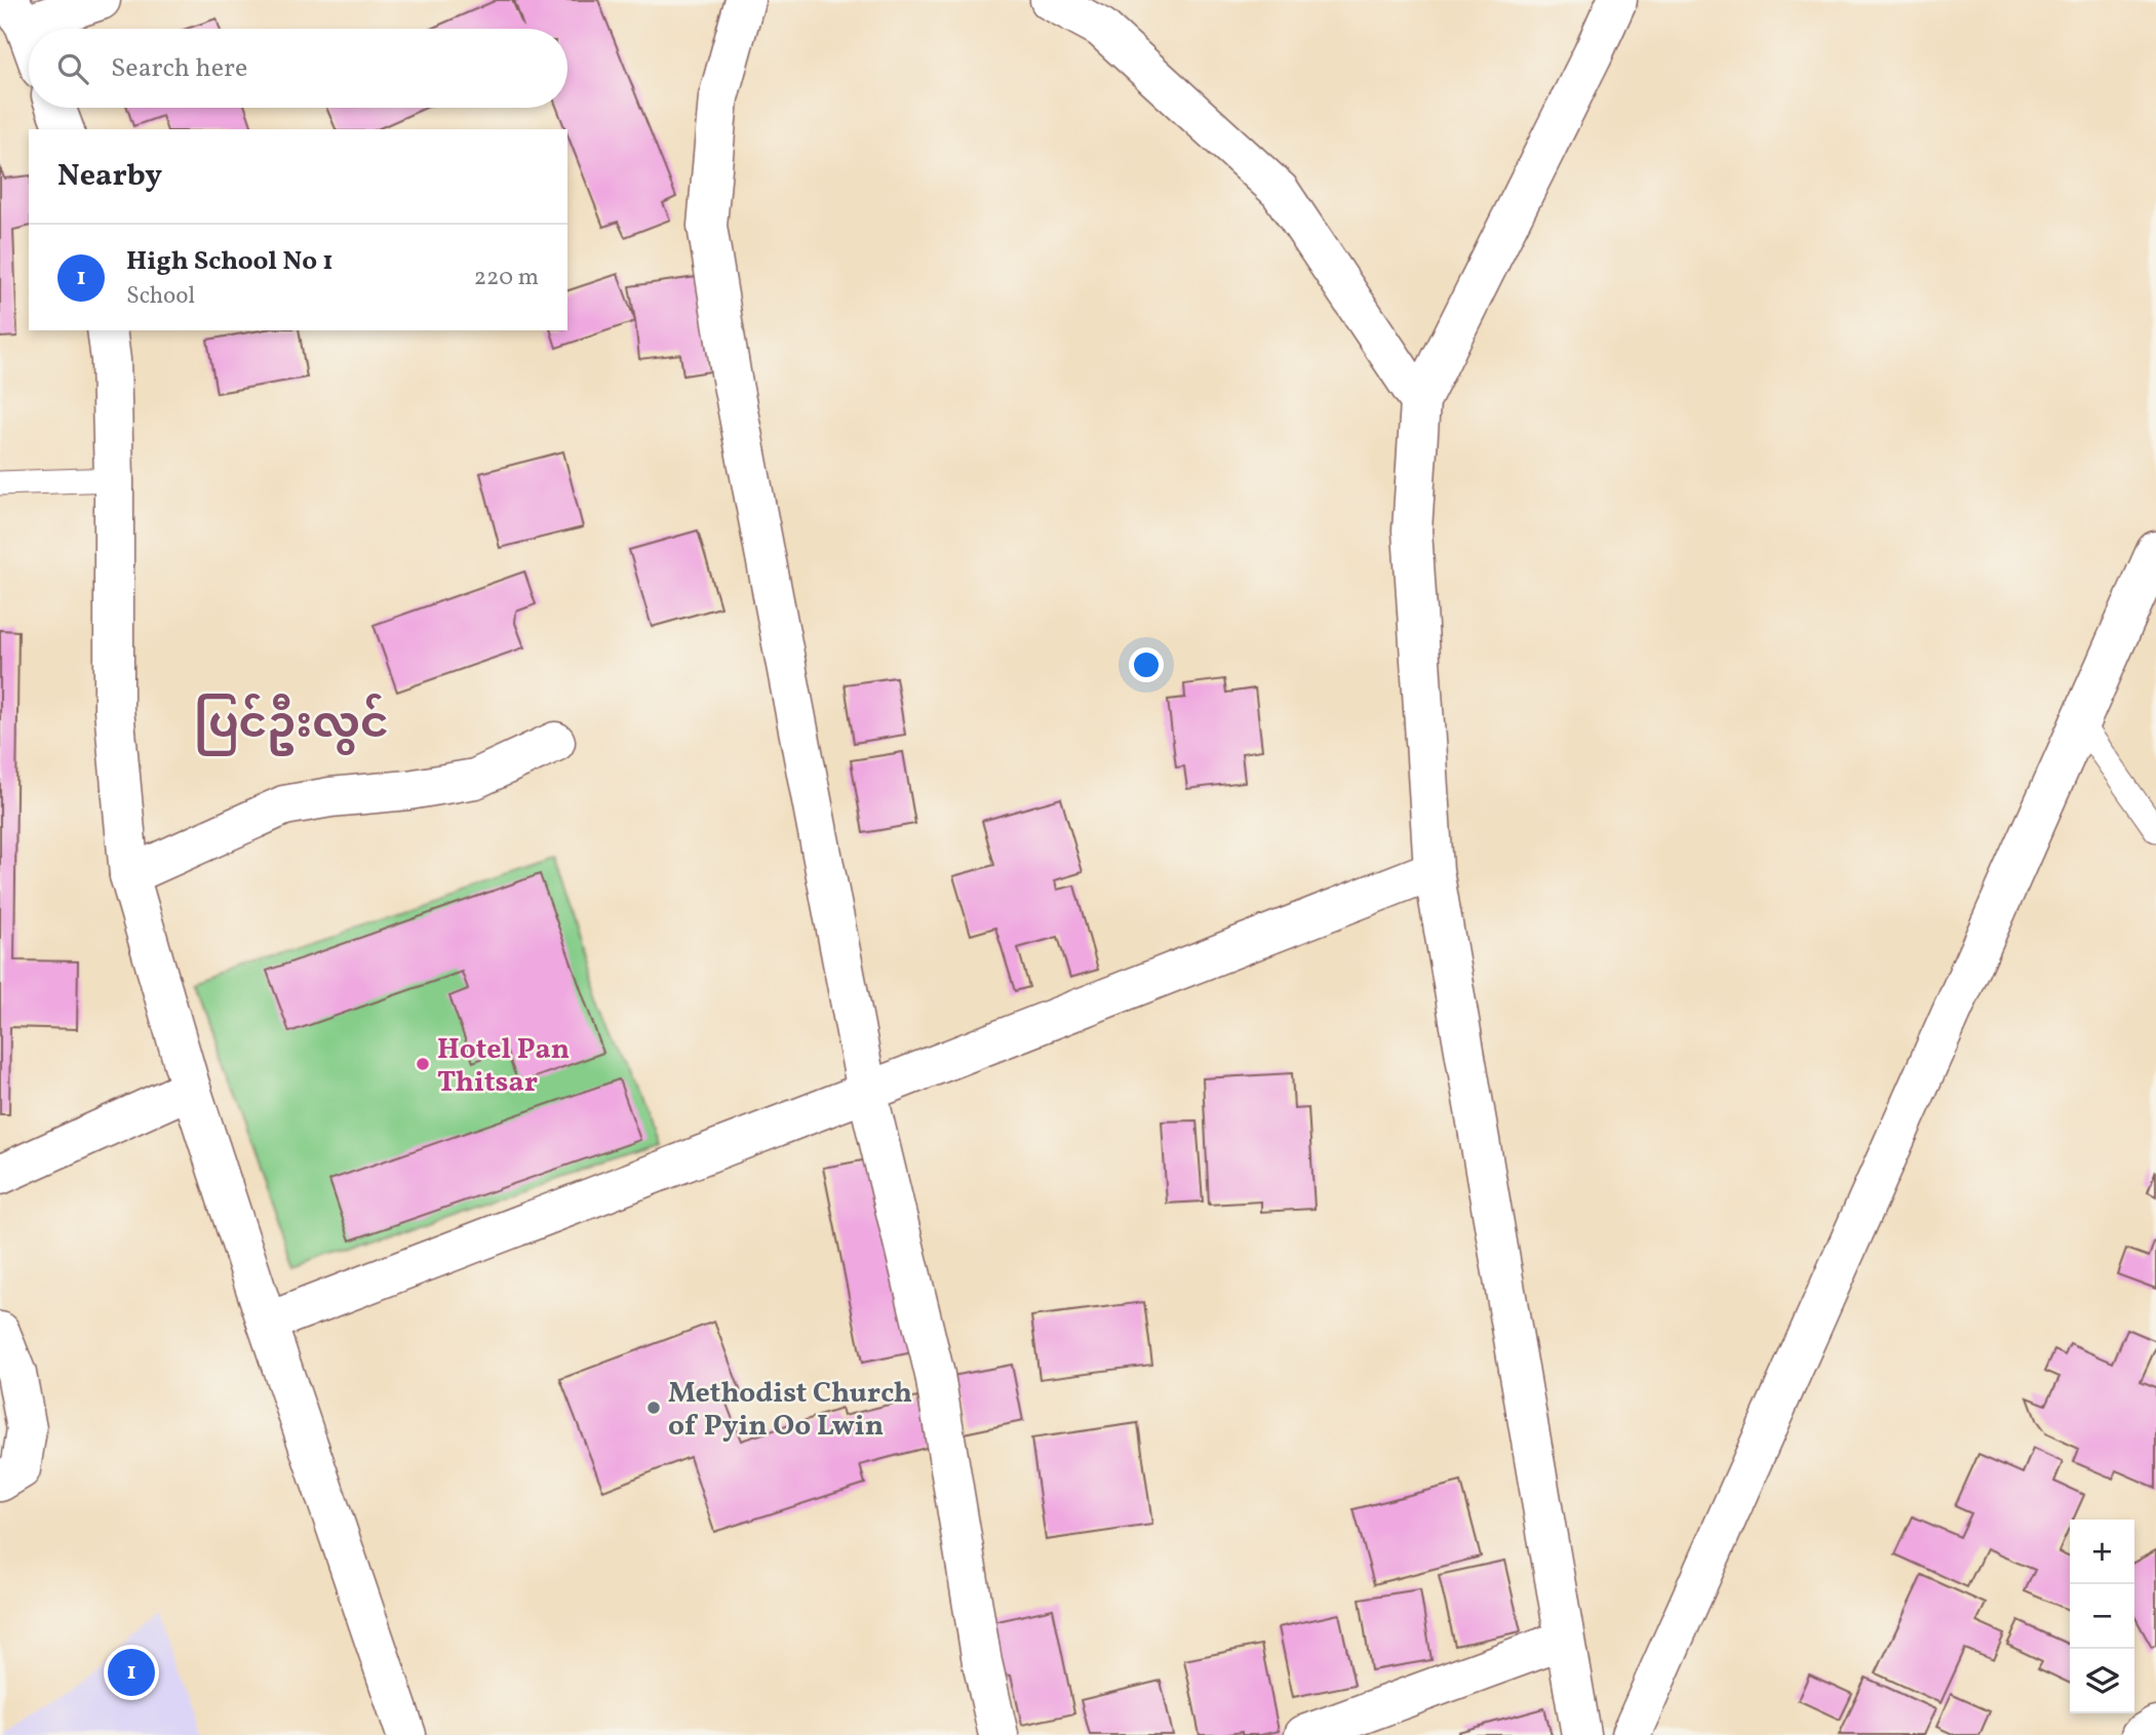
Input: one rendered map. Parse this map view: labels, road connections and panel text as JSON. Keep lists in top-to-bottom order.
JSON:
{
  "districts": ["ပြင်ဦးလွင်"],
  "places": ["Hotel Pan Thitsar", "Methodist Church of Pyin Oo Lwin"],
  "page": {
    "search": "Search here",
    "heading": "Nearby",
    "list": [
      {
        "mark": "1",
        "name": "High School No 1",
        "note": "School",
        "value": "220 m"
      }
    ],
    "map_buttons": ["+", "−"],
    "pins": "1"
  }
}
